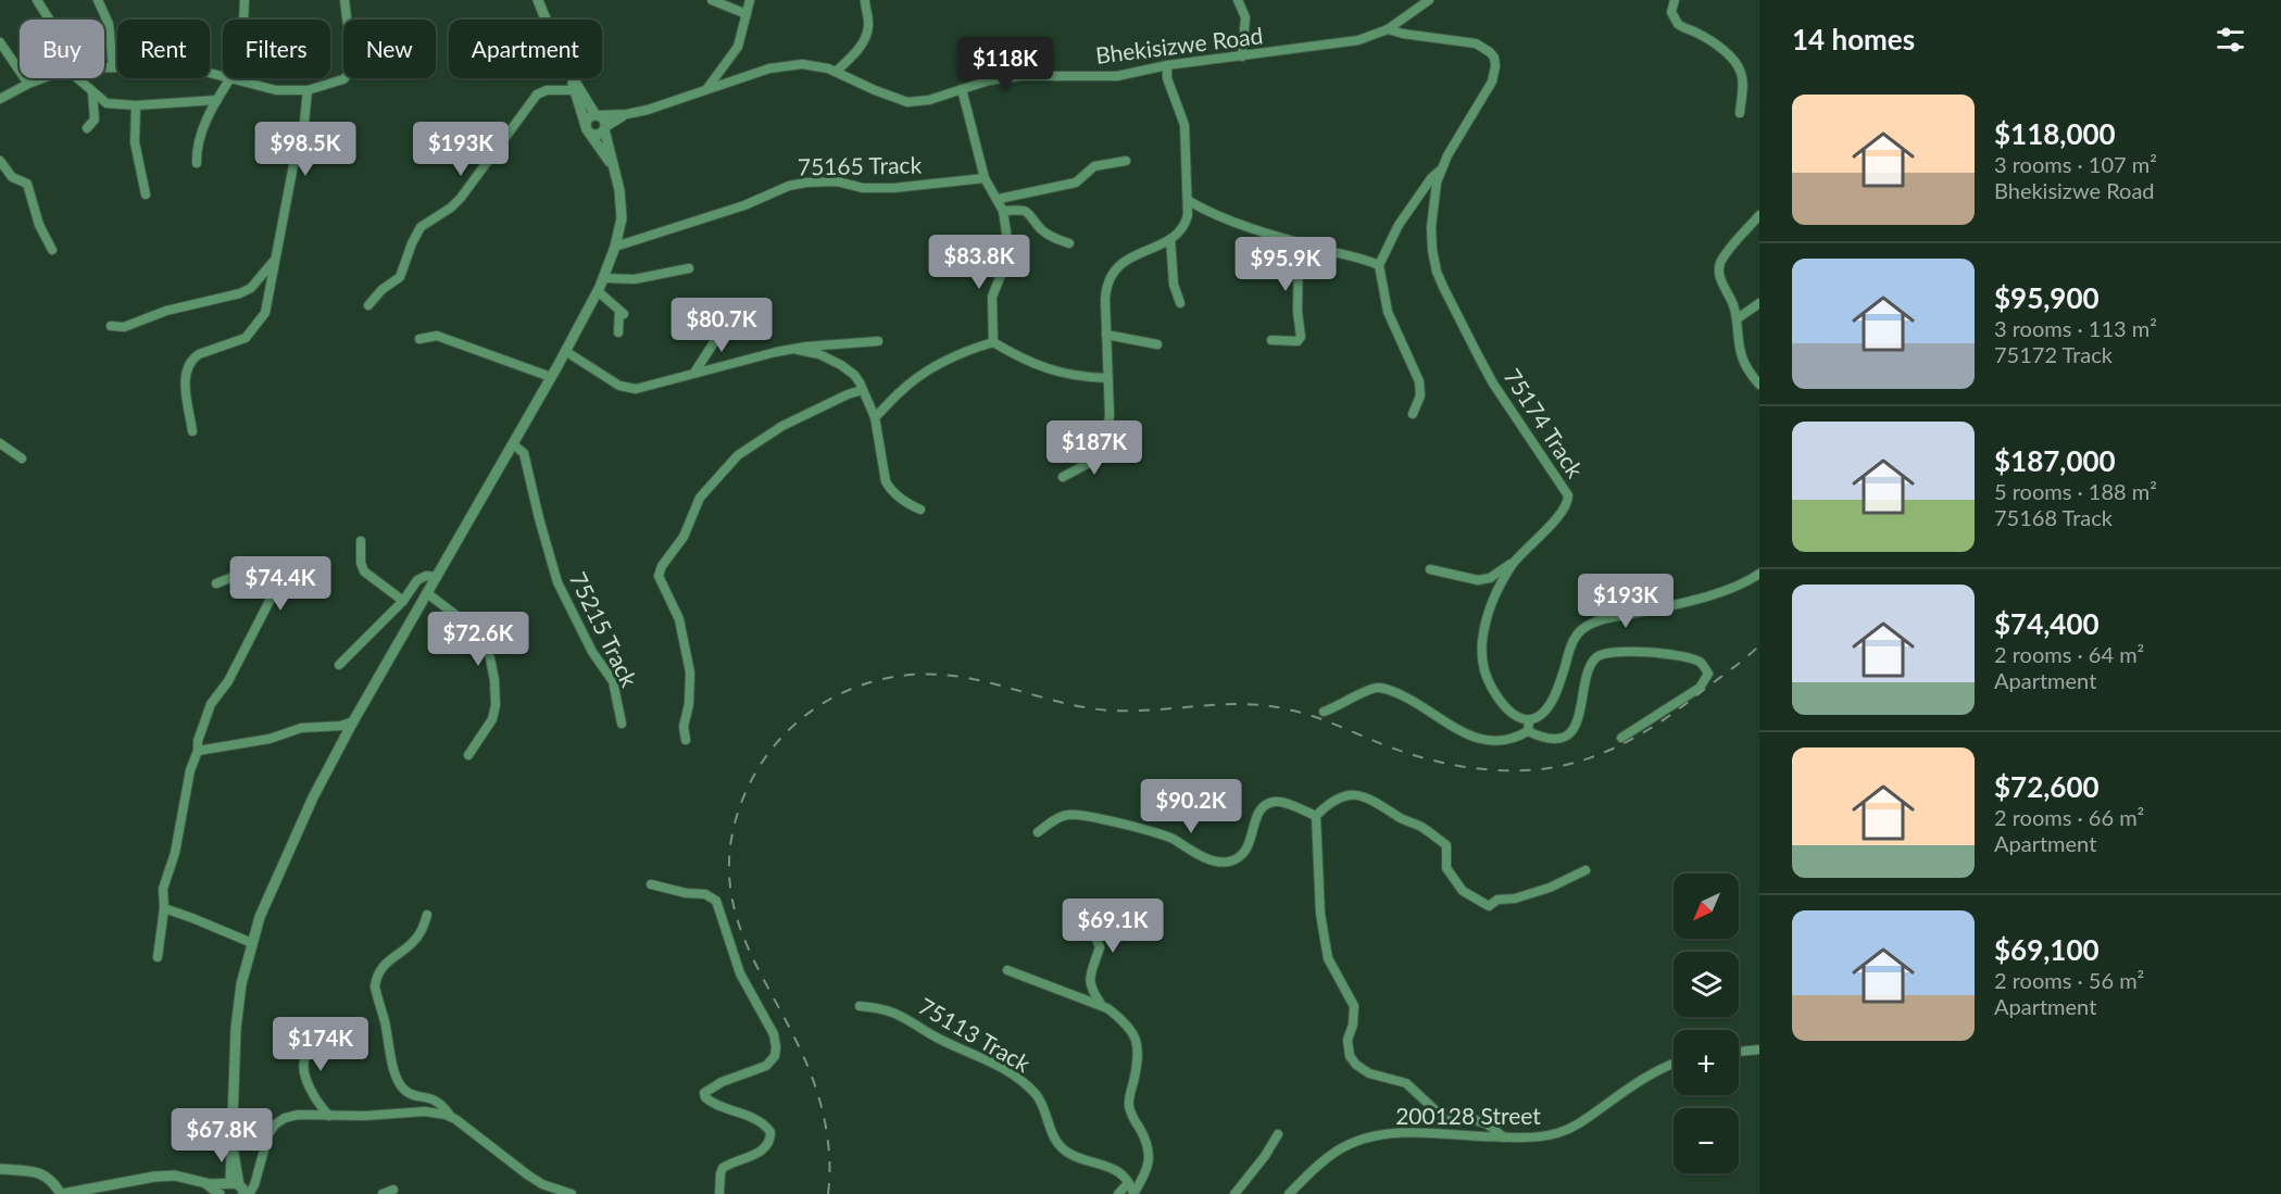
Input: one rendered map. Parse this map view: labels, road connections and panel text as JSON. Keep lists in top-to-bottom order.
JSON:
{
  "streets": {
    "street": [
      "Bhekisizwe Road",
      "75165 Track",
      "75174 Track",
      "75215 Track",
      "75113 Track",
      "200128 Street"
    ]
  },
  "crossings": [
    ["Bhekisizwe Road", "75174 Track"]
  ],
  "north": "bottom left",
  "page": {
    "heading": "14 homes",
    "chip": [
      "Buy",
      "Rent",
      "Filters",
      "New",
      "Apartment"
    ],
    "price": [
      "$118K",
      "$98.5K",
      "$193K",
      "$83.8K",
      "$95.9K",
      "$80.7K",
      "$187K",
      "$74.4K",
      "$193K",
      "$72.6K",
      "$90.2K",
      "$69.1K",
      "$174K",
      "$67.8K"
    ],
    "list": [
      {
        "name": "$118,000",
        "note": "3 rooms · 107 m² · Bhekisizwe Road"
      },
      {
        "name": "$95,900",
        "note": "3 rooms · 113 m² · 75172 Track"
      },
      {
        "name": "$187,000",
        "note": "5 rooms · 188 m² · 75168 Track"
      },
      {
        "name": "$74,400",
        "note": "2 rooms · 64 m² · Apartment"
      },
      {
        "name": "$72,600",
        "note": "2 rooms · 66 m² · Apartment"
      },
      {
        "name": "$69,100",
        "note": "2 rooms · 56 m² · Apartment"
      }
    ],
    "map_buttons": ["+", "−"]
  }
}
